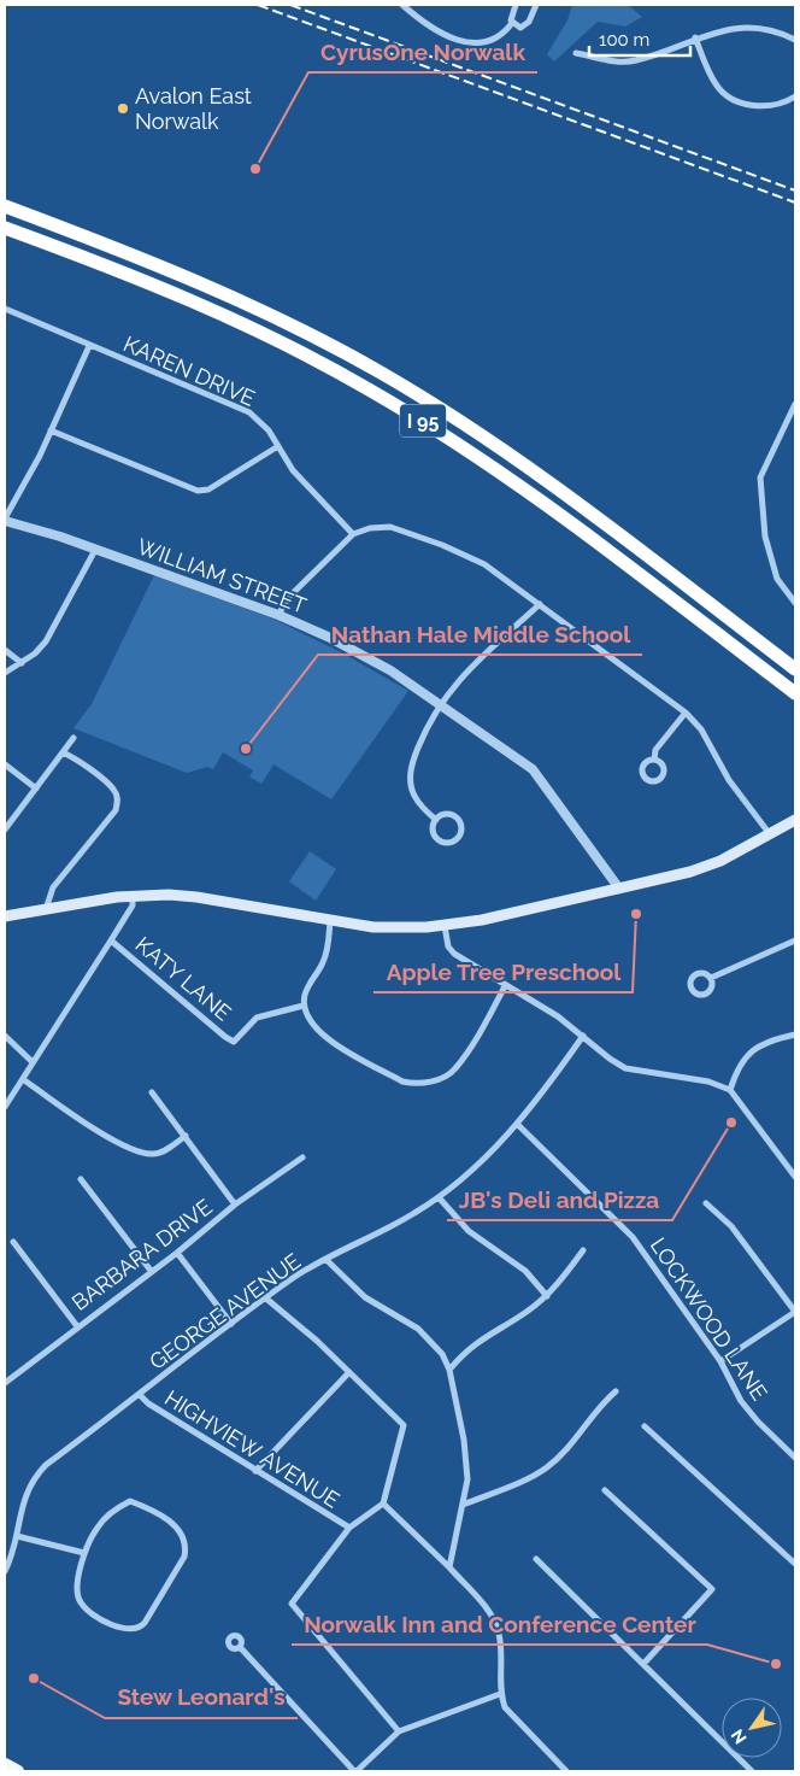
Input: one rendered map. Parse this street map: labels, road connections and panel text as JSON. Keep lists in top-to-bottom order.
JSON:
{
  "streets": {
    "highway": ["I 95"],
    "street": [
      "KAREN DRIVE",
      "WILLIAM STREET",
      "KATY LANE",
      "BARBARA DRIVE",
      "GEORGE AVENUE",
      "LOCKWOOD LANE",
      "HIGHVIEW AVENUE"
    ]
  },
  "crossings": [
    ["GEORGE AVENUE", "LOCKWOOD LANE"],
    ["GEORGE AVENUE", "HIGHVIEW AVENUE"]
  ],
  "places": [
    "Avalon East Norwalk",
    "CyrusOne Norwalk",
    "Nathan Hale Middle School",
    "Apple Tree Preschool",
    "JB's Deli and Pizza",
    "Norwalk Inn and Conference Center",
    "Stew Leonard's"
  ],
  "scale_bar": "100 m",
  "north": "bottom left"
}
